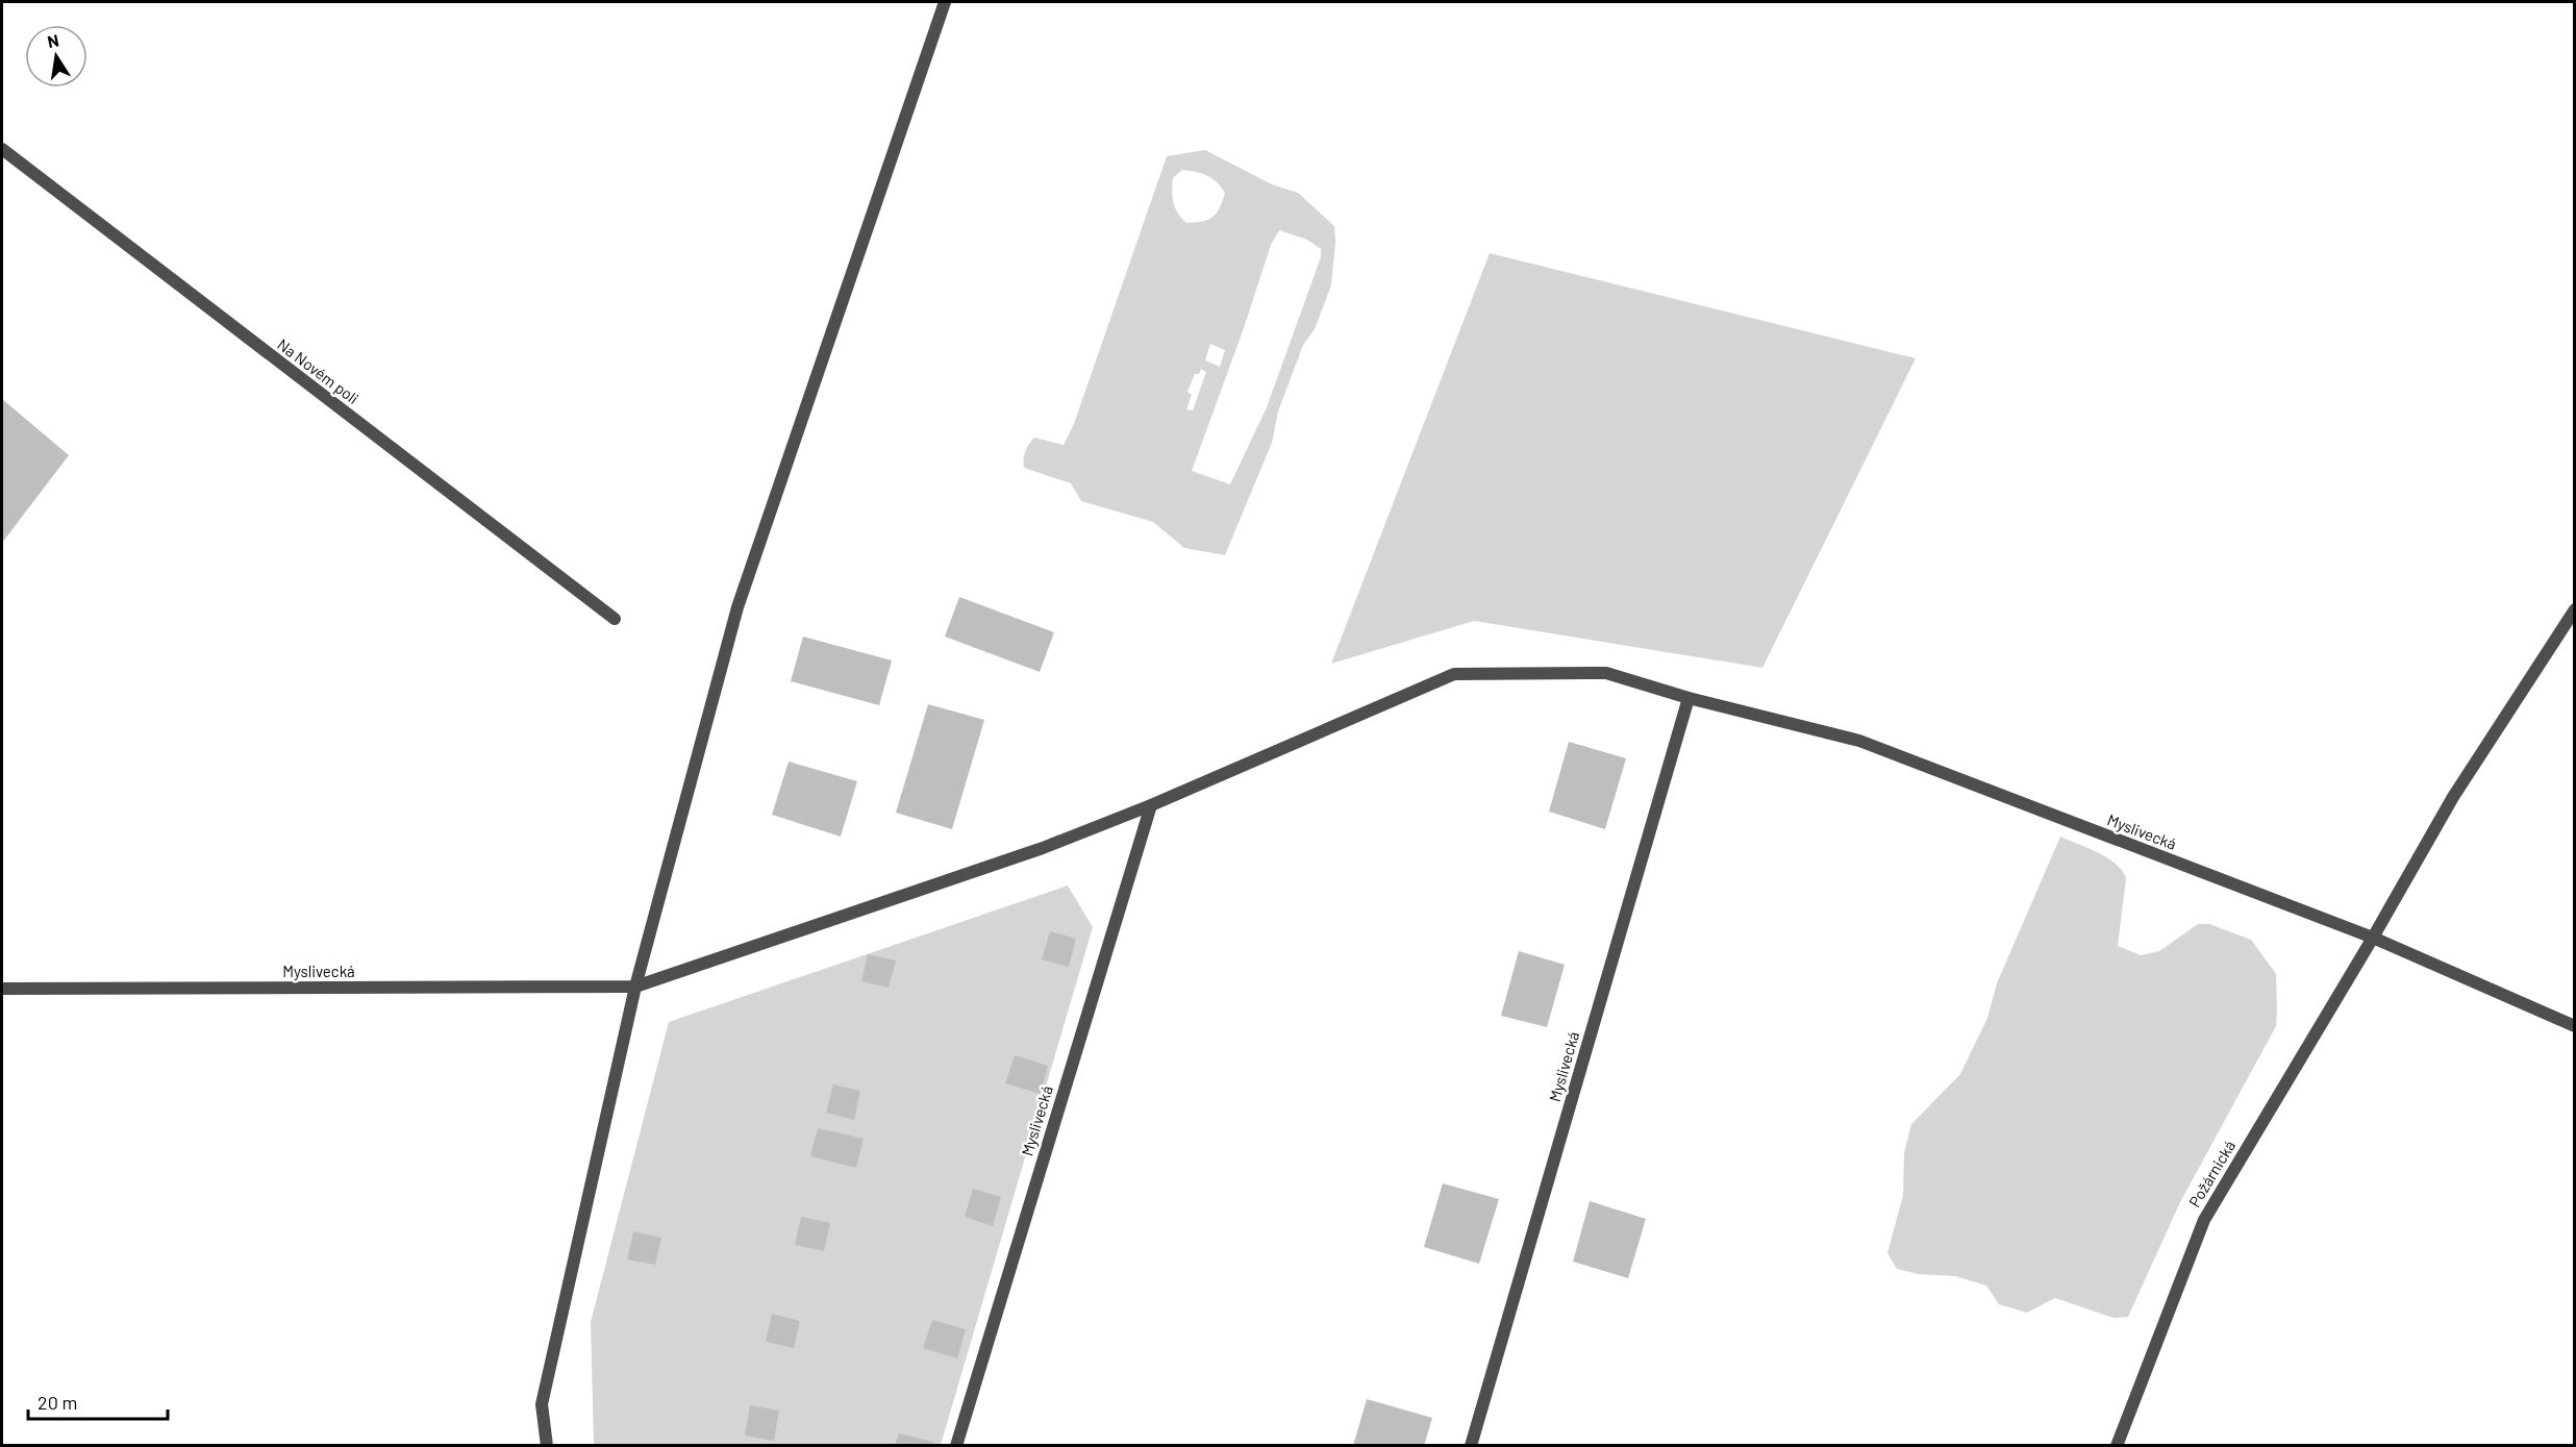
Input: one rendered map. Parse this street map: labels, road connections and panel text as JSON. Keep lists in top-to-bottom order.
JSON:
{
  "streets": {
    "street": ["Na Novém poli", "Myslivecká", "Požárnická"]
  },
  "crossings": [
    ["Myslivecká", "Požárnická"]
  ],
  "scale_bar": "20 m",
  "north": "top"
}
